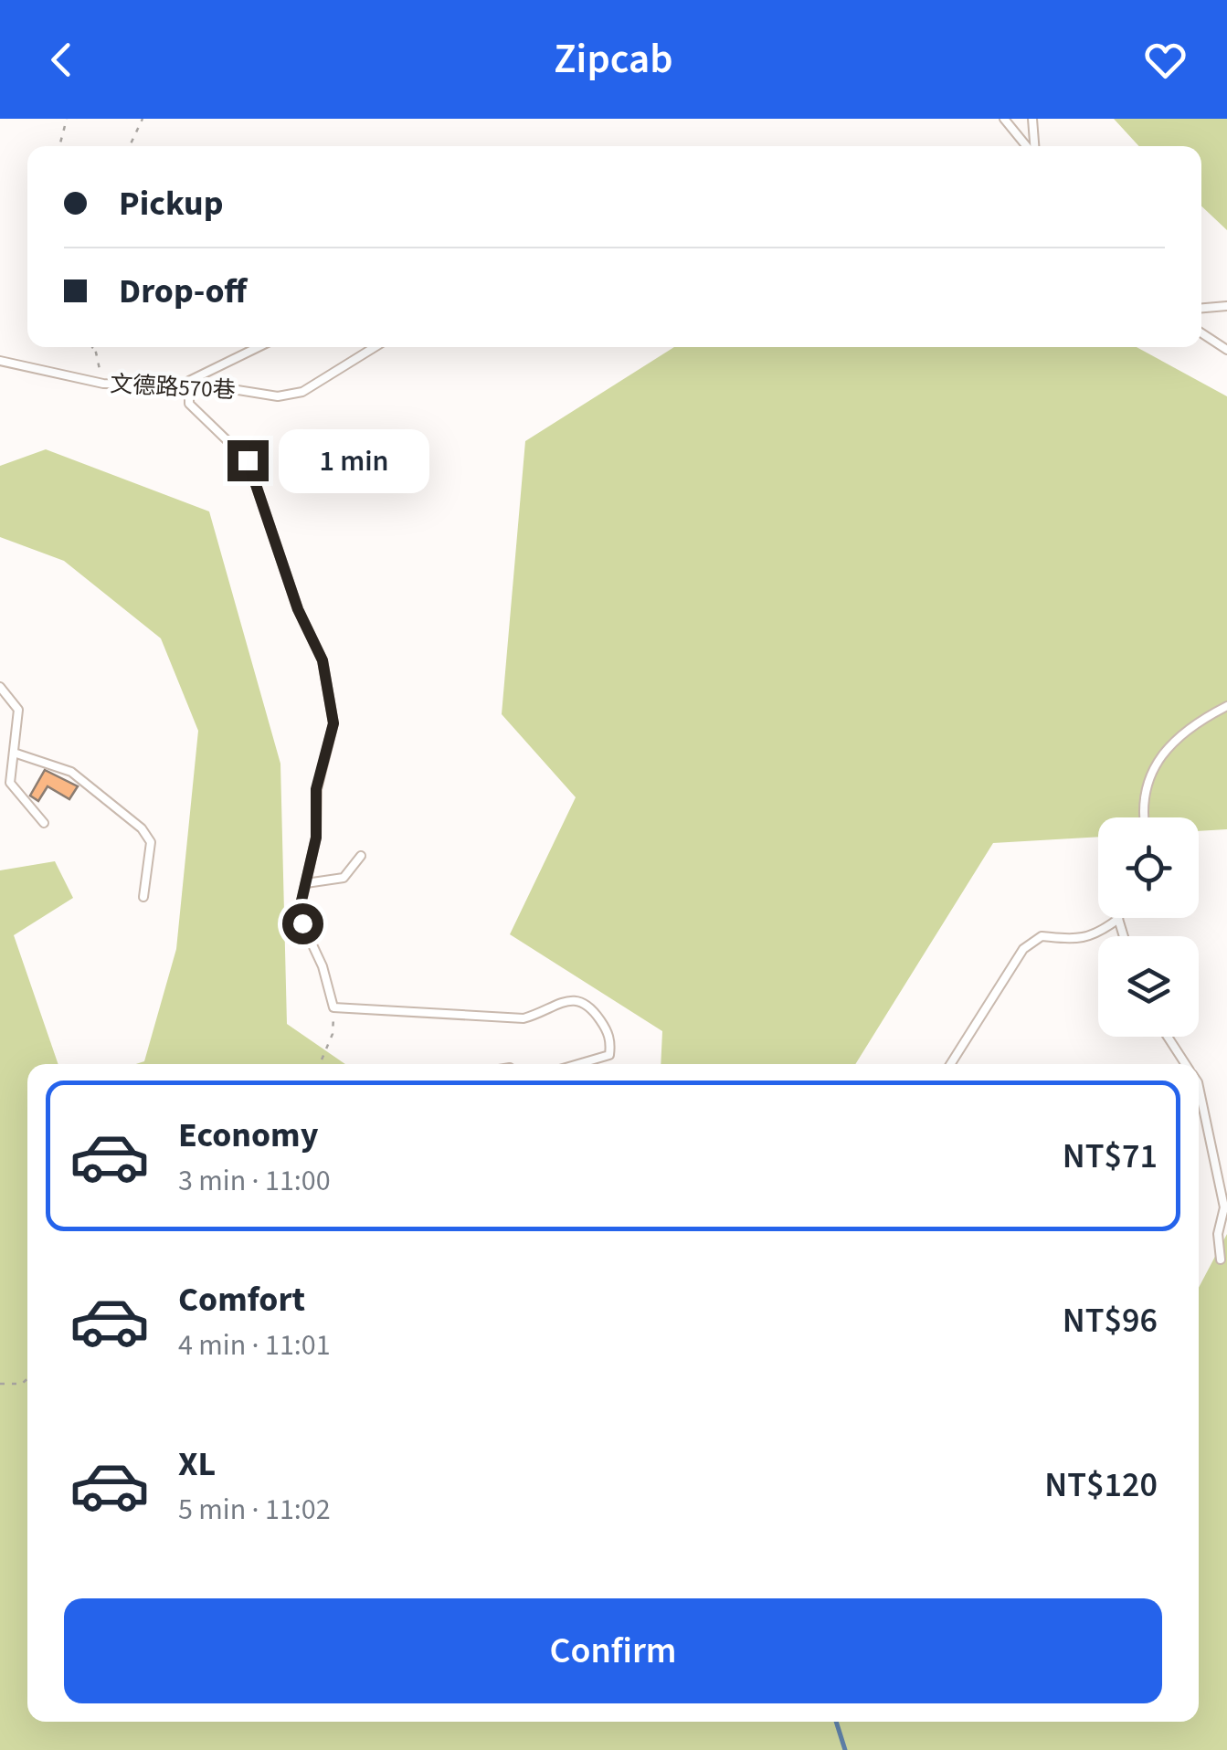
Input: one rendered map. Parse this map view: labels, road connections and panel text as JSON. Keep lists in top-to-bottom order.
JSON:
{
  "streets": {
    "lane": ["文德路570巷"]
  },
  "page": {
    "header": "Zipcab",
    "banner": ["Pickup", "Drop-off"],
    "bubble": "1 min",
    "list": [
      {
        "name": "Economy",
        "note": "3 min · 11:00",
        "value": "NT$71"
      },
      {
        "name": "Comfort",
        "note": "4 min · 11:01",
        "value": "NT$96"
      },
      {
        "name": "XL",
        "note": "5 min · 11:02",
        "value": "NT$120"
      }
    ],
    "buttons": "Confirm"
  }
}
